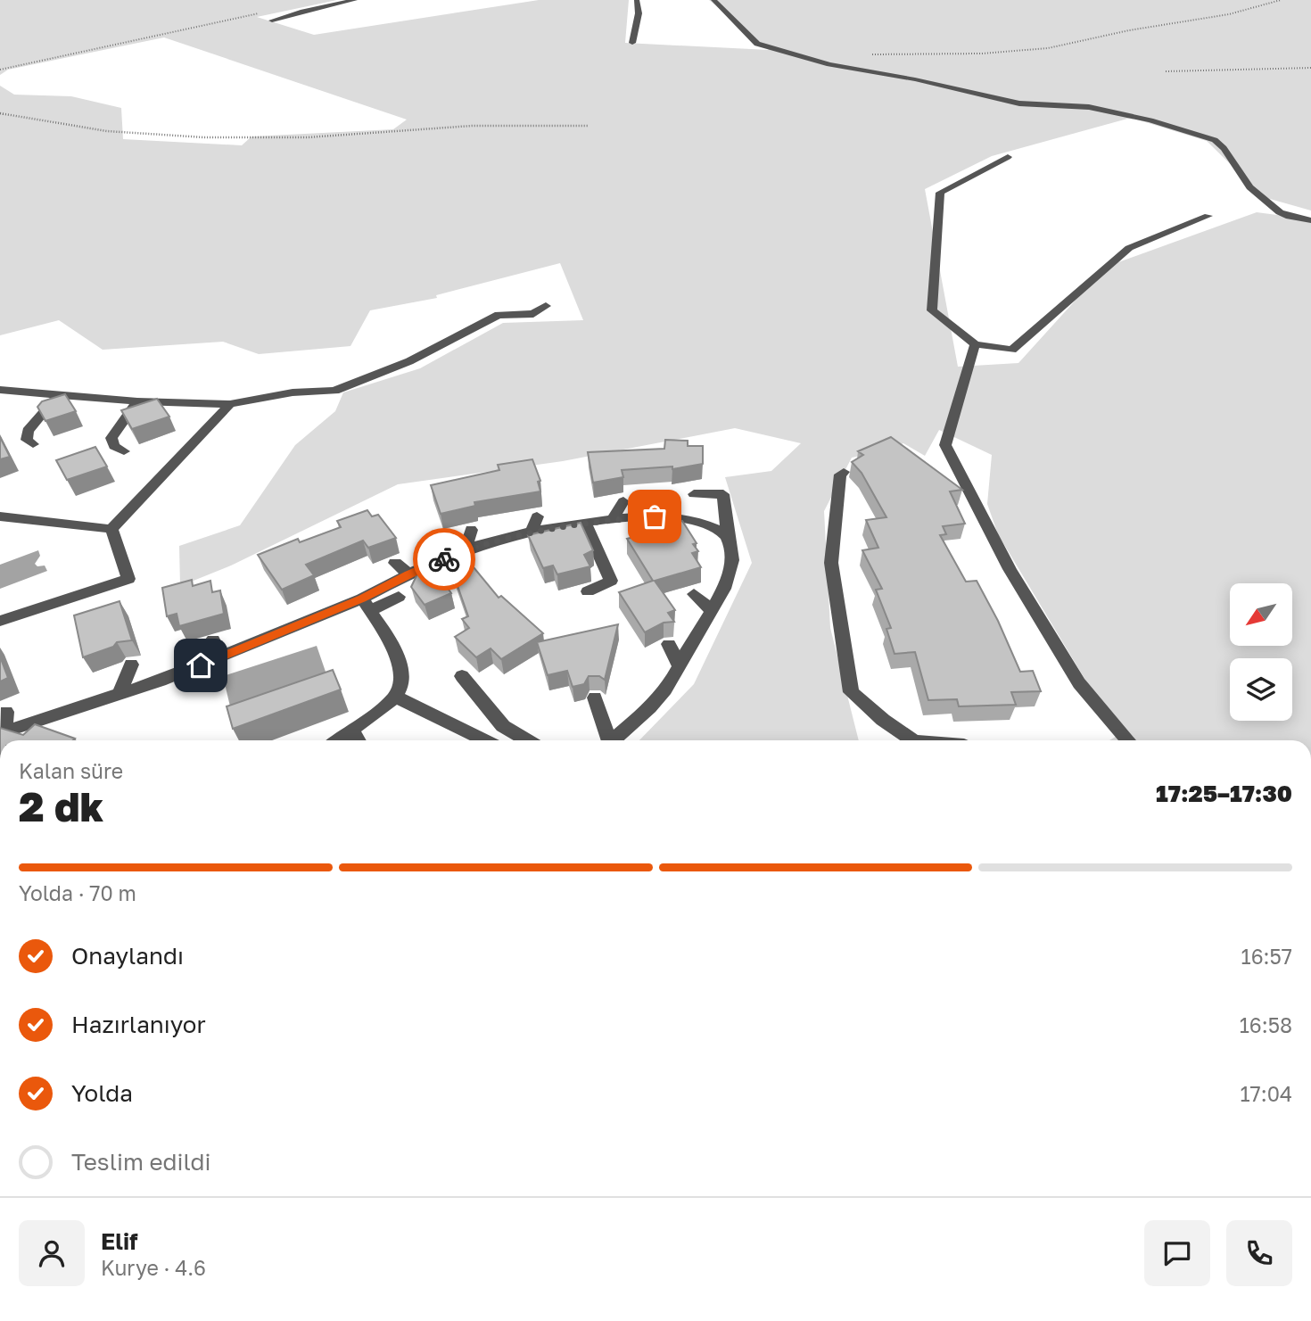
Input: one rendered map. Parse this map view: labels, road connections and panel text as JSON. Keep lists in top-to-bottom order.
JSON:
{
  "north": "bottom left",
  "page": {
    "heading": ["2 dk", "Kalan süre", "17:25–17:30"],
    "panel": ["Elif", "Kurye · 4.6"],
    "bar": "Yolda · 70 m",
    "list": [
      ["Onaylandı", "16:57"],
      ["Hazırlanıyor", "16:58"],
      ["Yolda", "17:04"],
      "Teslim edildi"
    ]
  }
}
